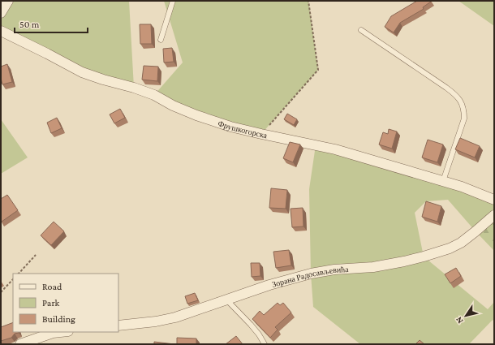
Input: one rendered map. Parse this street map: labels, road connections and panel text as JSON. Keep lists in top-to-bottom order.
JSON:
{
  "streets": {
    "street": ["Фрушкогорска", "Зорана Радосављевића"]
  },
  "legend": ["Road", "Park", "Building"],
  "scale_bar": "50 m",
  "north": "bottom left"
}
